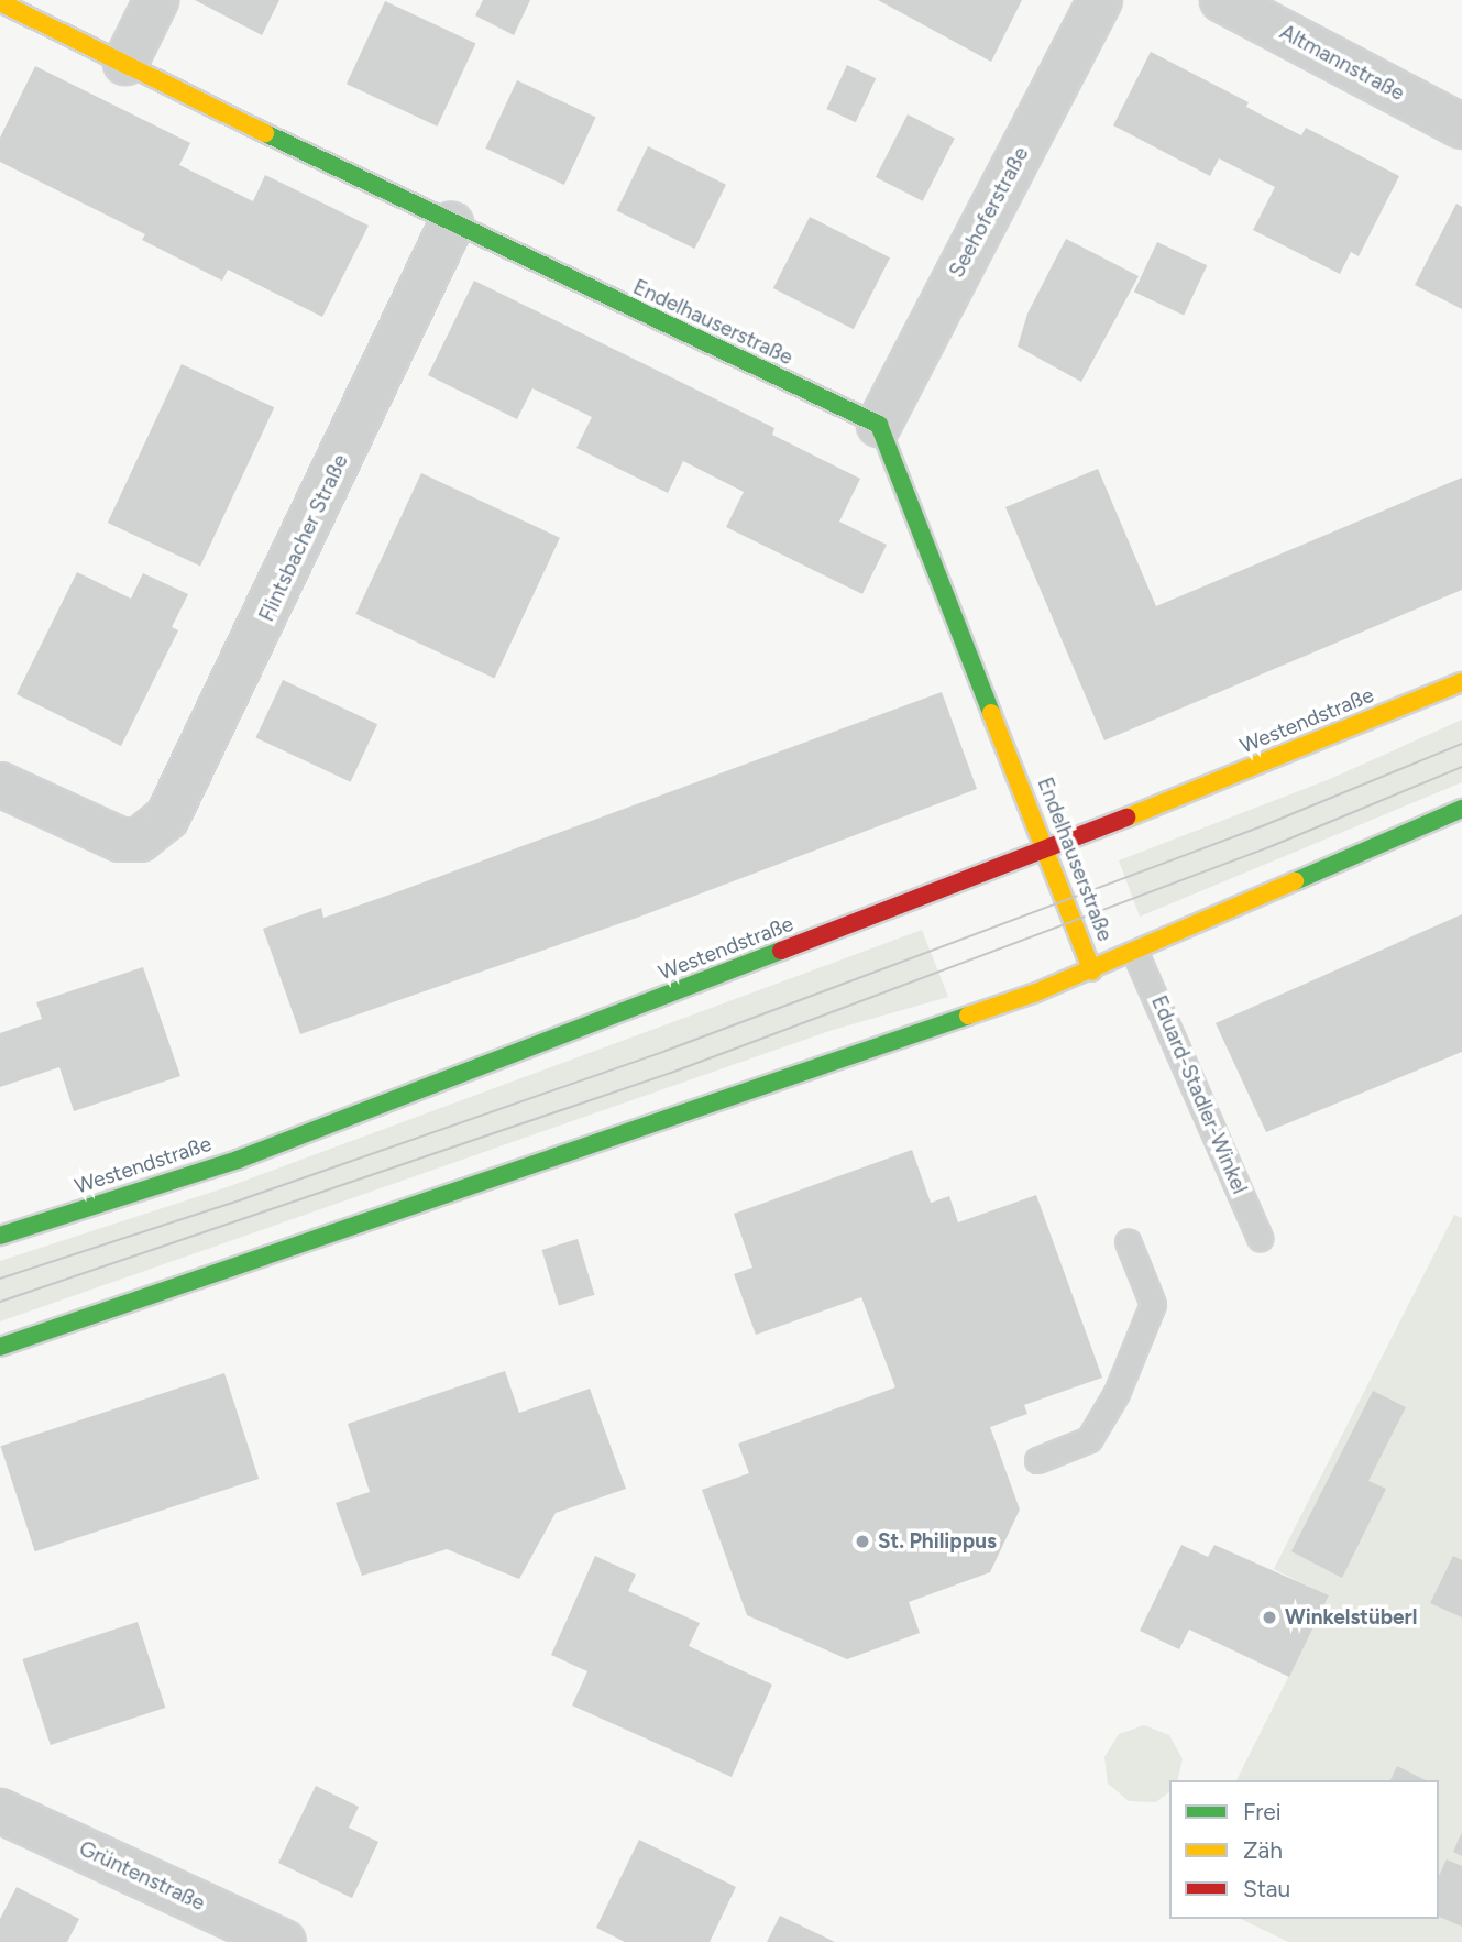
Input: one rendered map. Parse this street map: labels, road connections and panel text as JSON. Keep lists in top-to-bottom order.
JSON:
{
  "streets": {
    "main road": ["Endelhauserstraße", "Westendstraße"],
    "street": [
      "Altmannstraße",
      "Seehoferstraße",
      "Flintsbacher Straße",
      "Grüntenstraße"
    ],
    "lane": ["Eduard-Stadler-Winkel"]
  },
  "crossings": [
    ["Seehoferstraße", "Endelhauserstraße"],
    ["Endelhauserstraße", "Flintsbacher Straße"],
    ["Endelhauserstraße", "Westendstraße"]
  ],
  "places": ["St. Philippus", "Winkelstüberl"],
  "legend": ["Frei", "Zäh", "Stau"]
}
